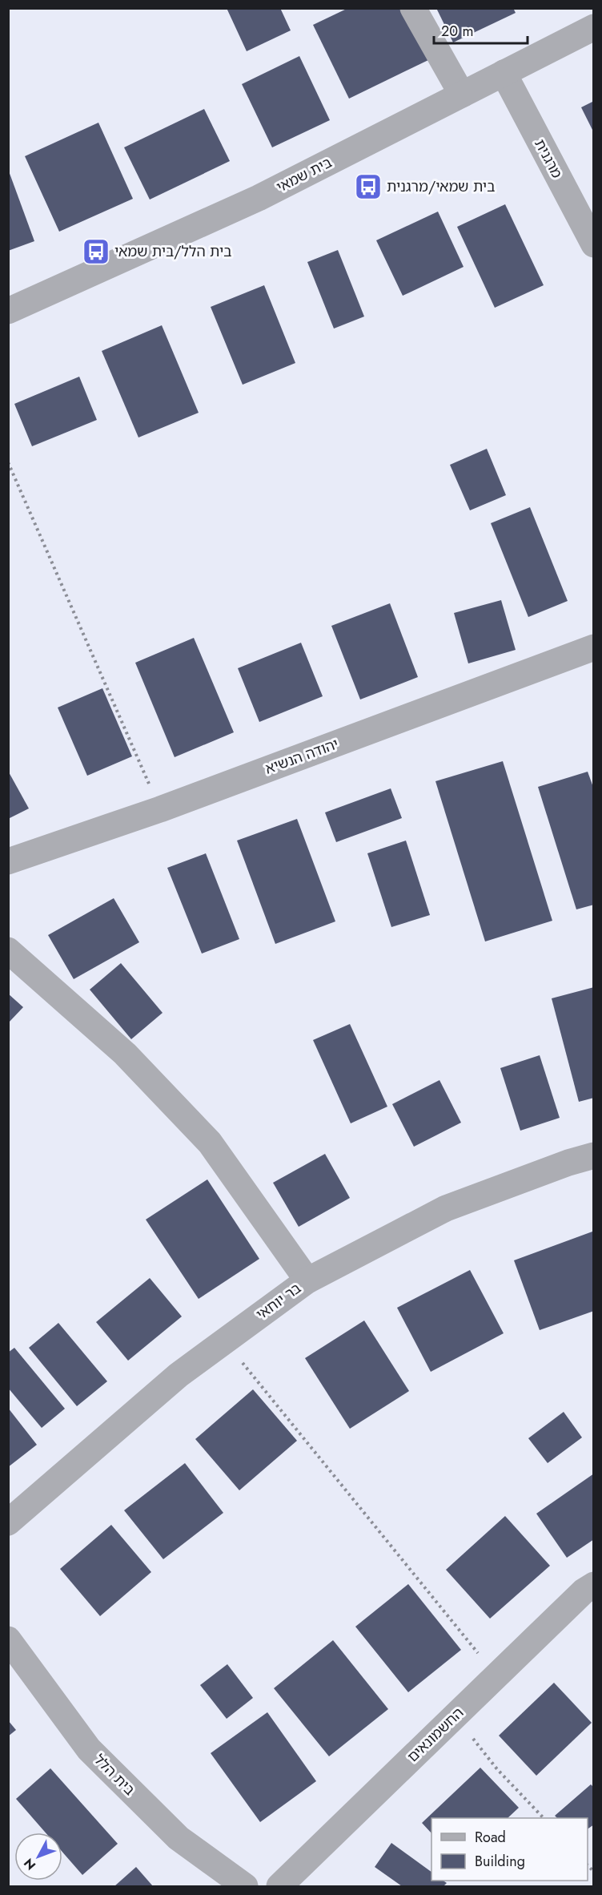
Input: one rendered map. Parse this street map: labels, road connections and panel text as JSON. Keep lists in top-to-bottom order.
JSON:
{
  "streets": {
    "street": [
      "מרגנית",
      "בית שמאי",
      "יהודה הנשיא",
      "בר יוחאי",
      "החשמונאים",
      "בית הלל"
    ]
  },
  "crossings": [
    ["מרגנית", "בית שמאי"]
  ],
  "places": {
    "bus stop": ["בית שמאי/מרגנית", "בית הלל/בית שמאי"]
  },
  "legend": ["Road", "Building"],
  "scale_bar": "20 m",
  "north": "bottom left"
}
